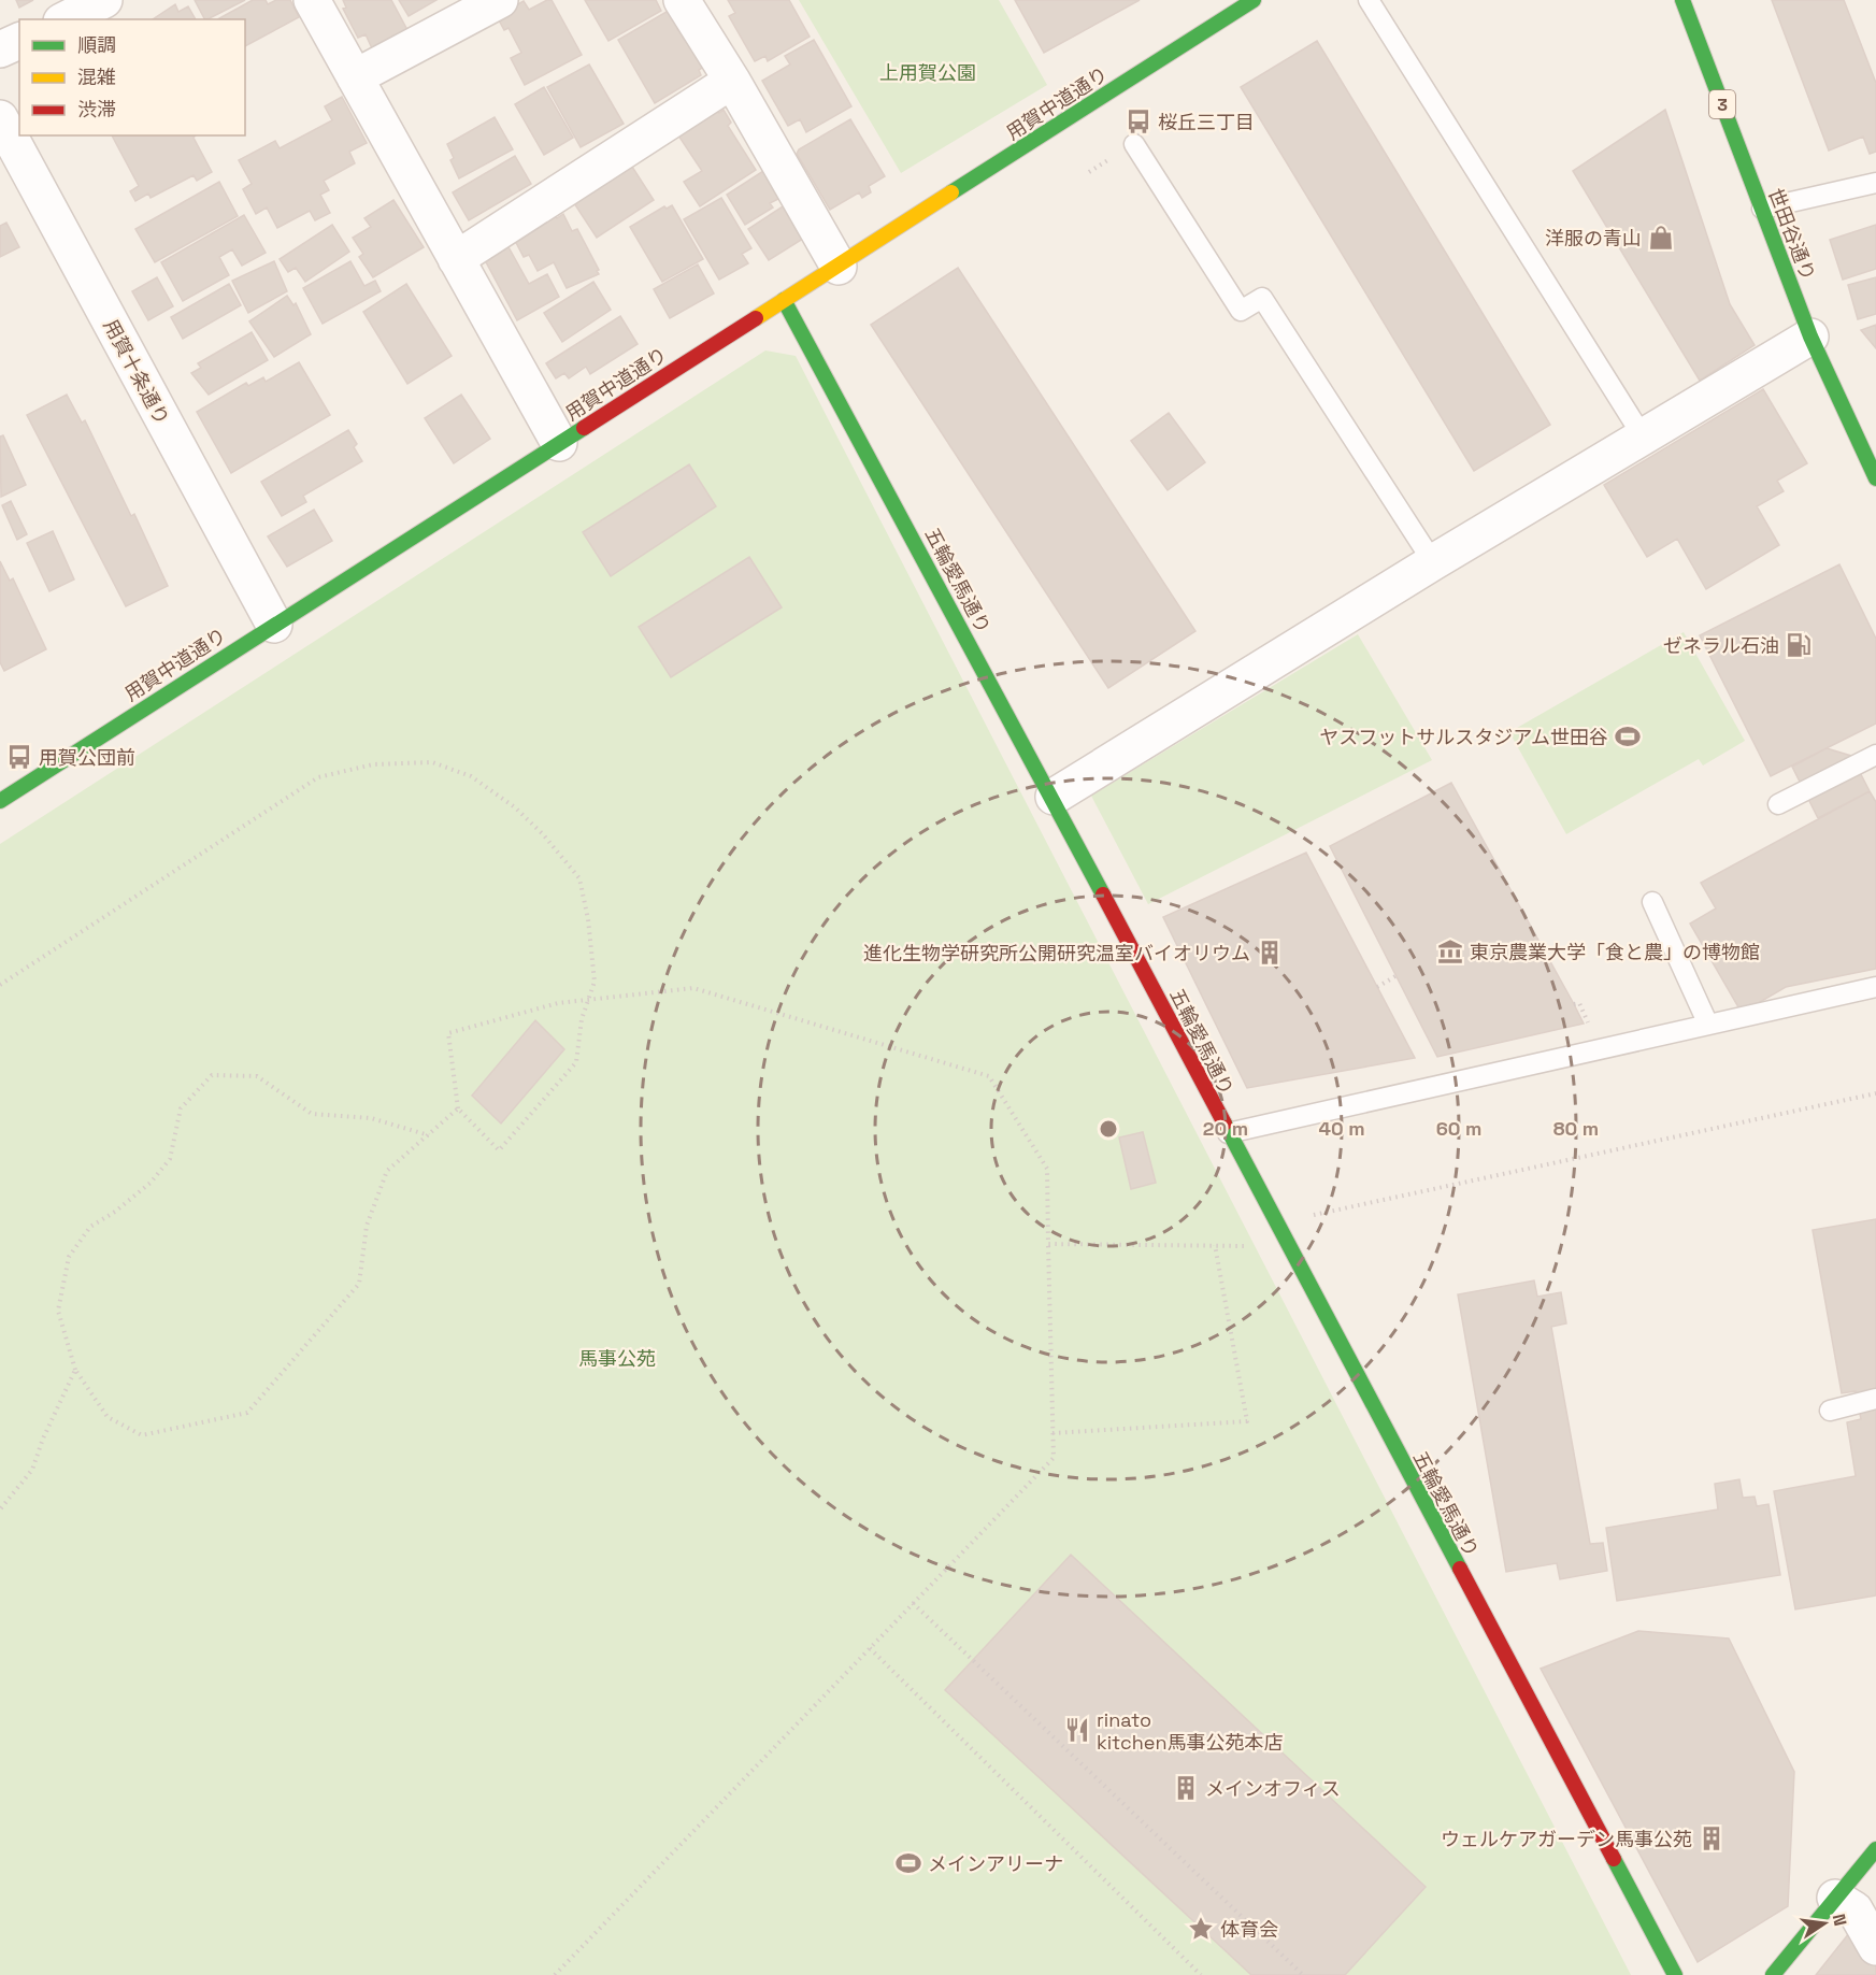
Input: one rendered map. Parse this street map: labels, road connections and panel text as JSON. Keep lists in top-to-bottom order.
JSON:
{
  "streets": {
    "street": [
      "用賀中道通り",
      "3",
      "世田谷通り",
      "用賀十条通り",
      "五輪愛馬通り"
    ]
  },
  "crossings": [
    ["用賀中道通り", "用賀十条通り"],
    ["用賀中道通り", "五輪愛馬通り"]
  ],
  "parks": ["上用賀公園", "馬事公苑"],
  "places": {
    "bus stop": ["桜丘三丁目", "用賀公団前"],
    "shop": ["洋服の青山"],
    "fuel station": ["ゼネラル石油"],
    "sports": ["ヤスフットサルスタジアム世田谷", "メインアリーナ"],
    "museum": ["東京農業大学「食と農」の博物館"],
    "building": ["進化生物学研究所公開研究温室バイオリウム", "メインオフィス", "ウェルケアガーデン馬事公苑"],
    "restaurant": ["rinato kitchen馬事公苑本店"],
    "place": ["体育会"]
  },
  "legend": ["順調", "混雑", "渋滞"],
  "north": "right",
  "rings": [
    "20 m",
    "40 m",
    "60 m",
    "80 m"
  ]
}
